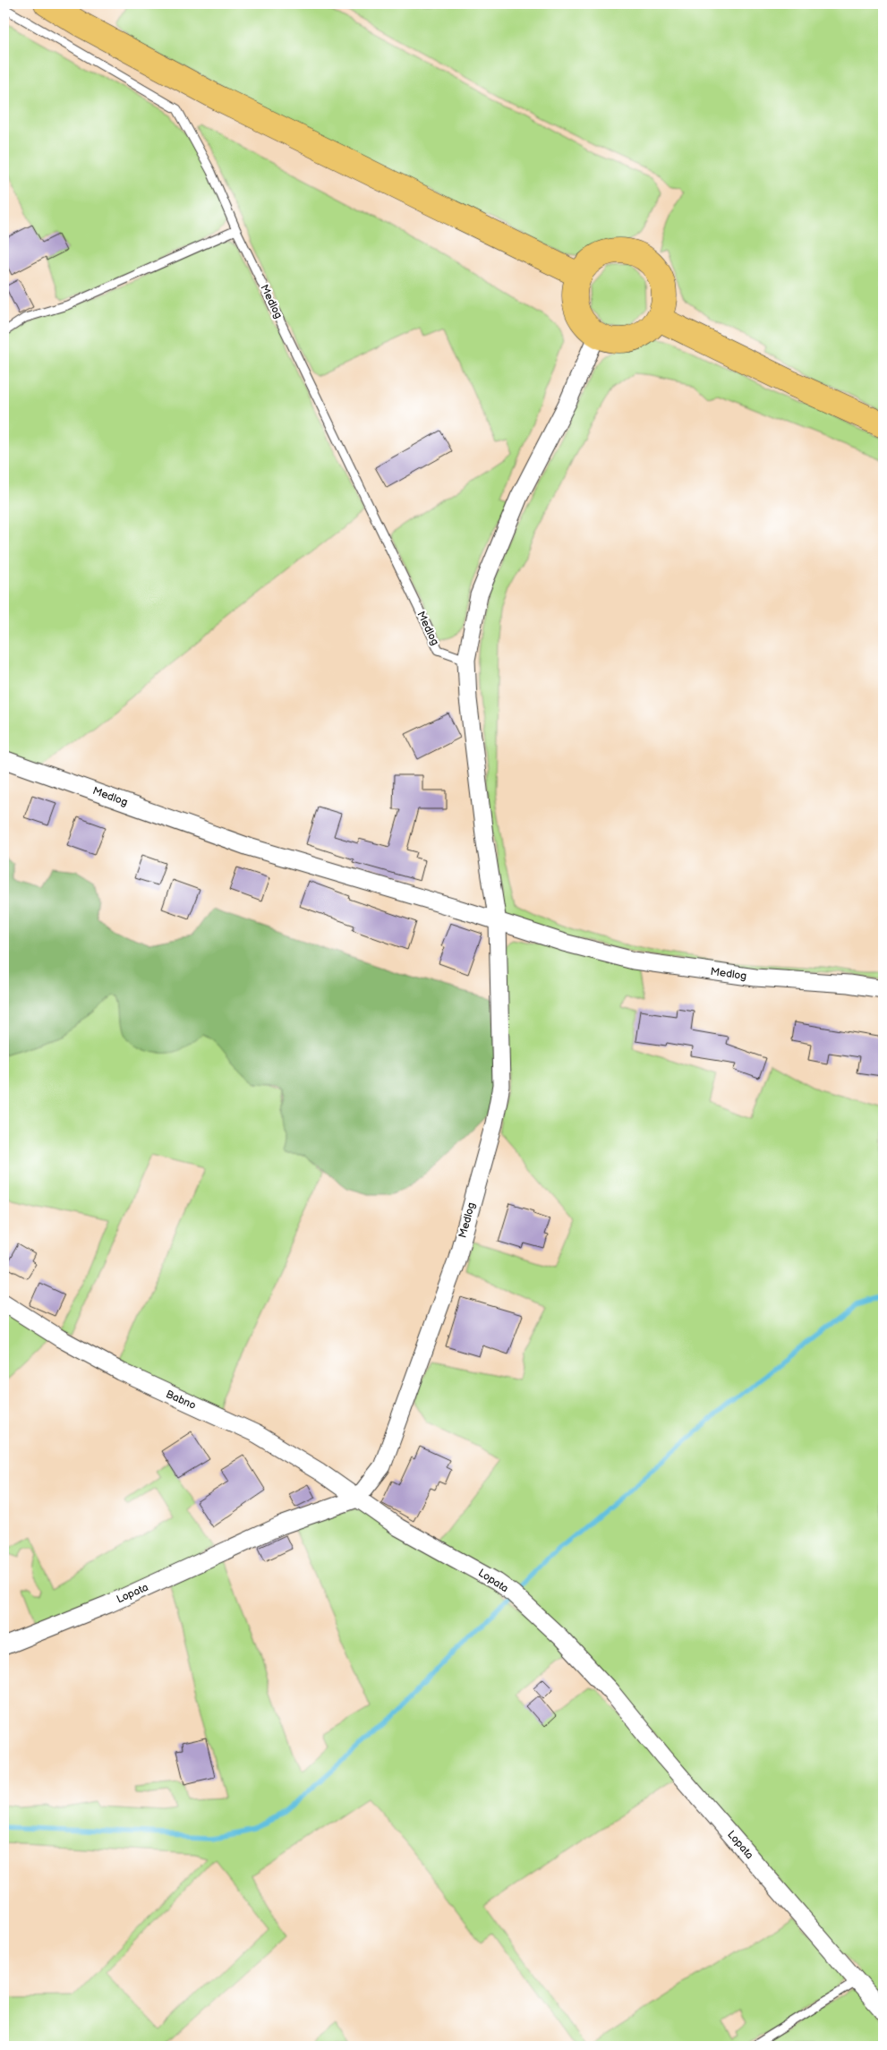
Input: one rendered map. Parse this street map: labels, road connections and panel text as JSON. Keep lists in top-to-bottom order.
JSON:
{
  "streets": {
    "street": ["Medlog", "Babno", "Lopata"]
  },
  "crossings": [
    ["Medlog", "Babno"],
    ["Medlog", "Lopata"],
    ["Babno", "Lopata"]
  ]
}
